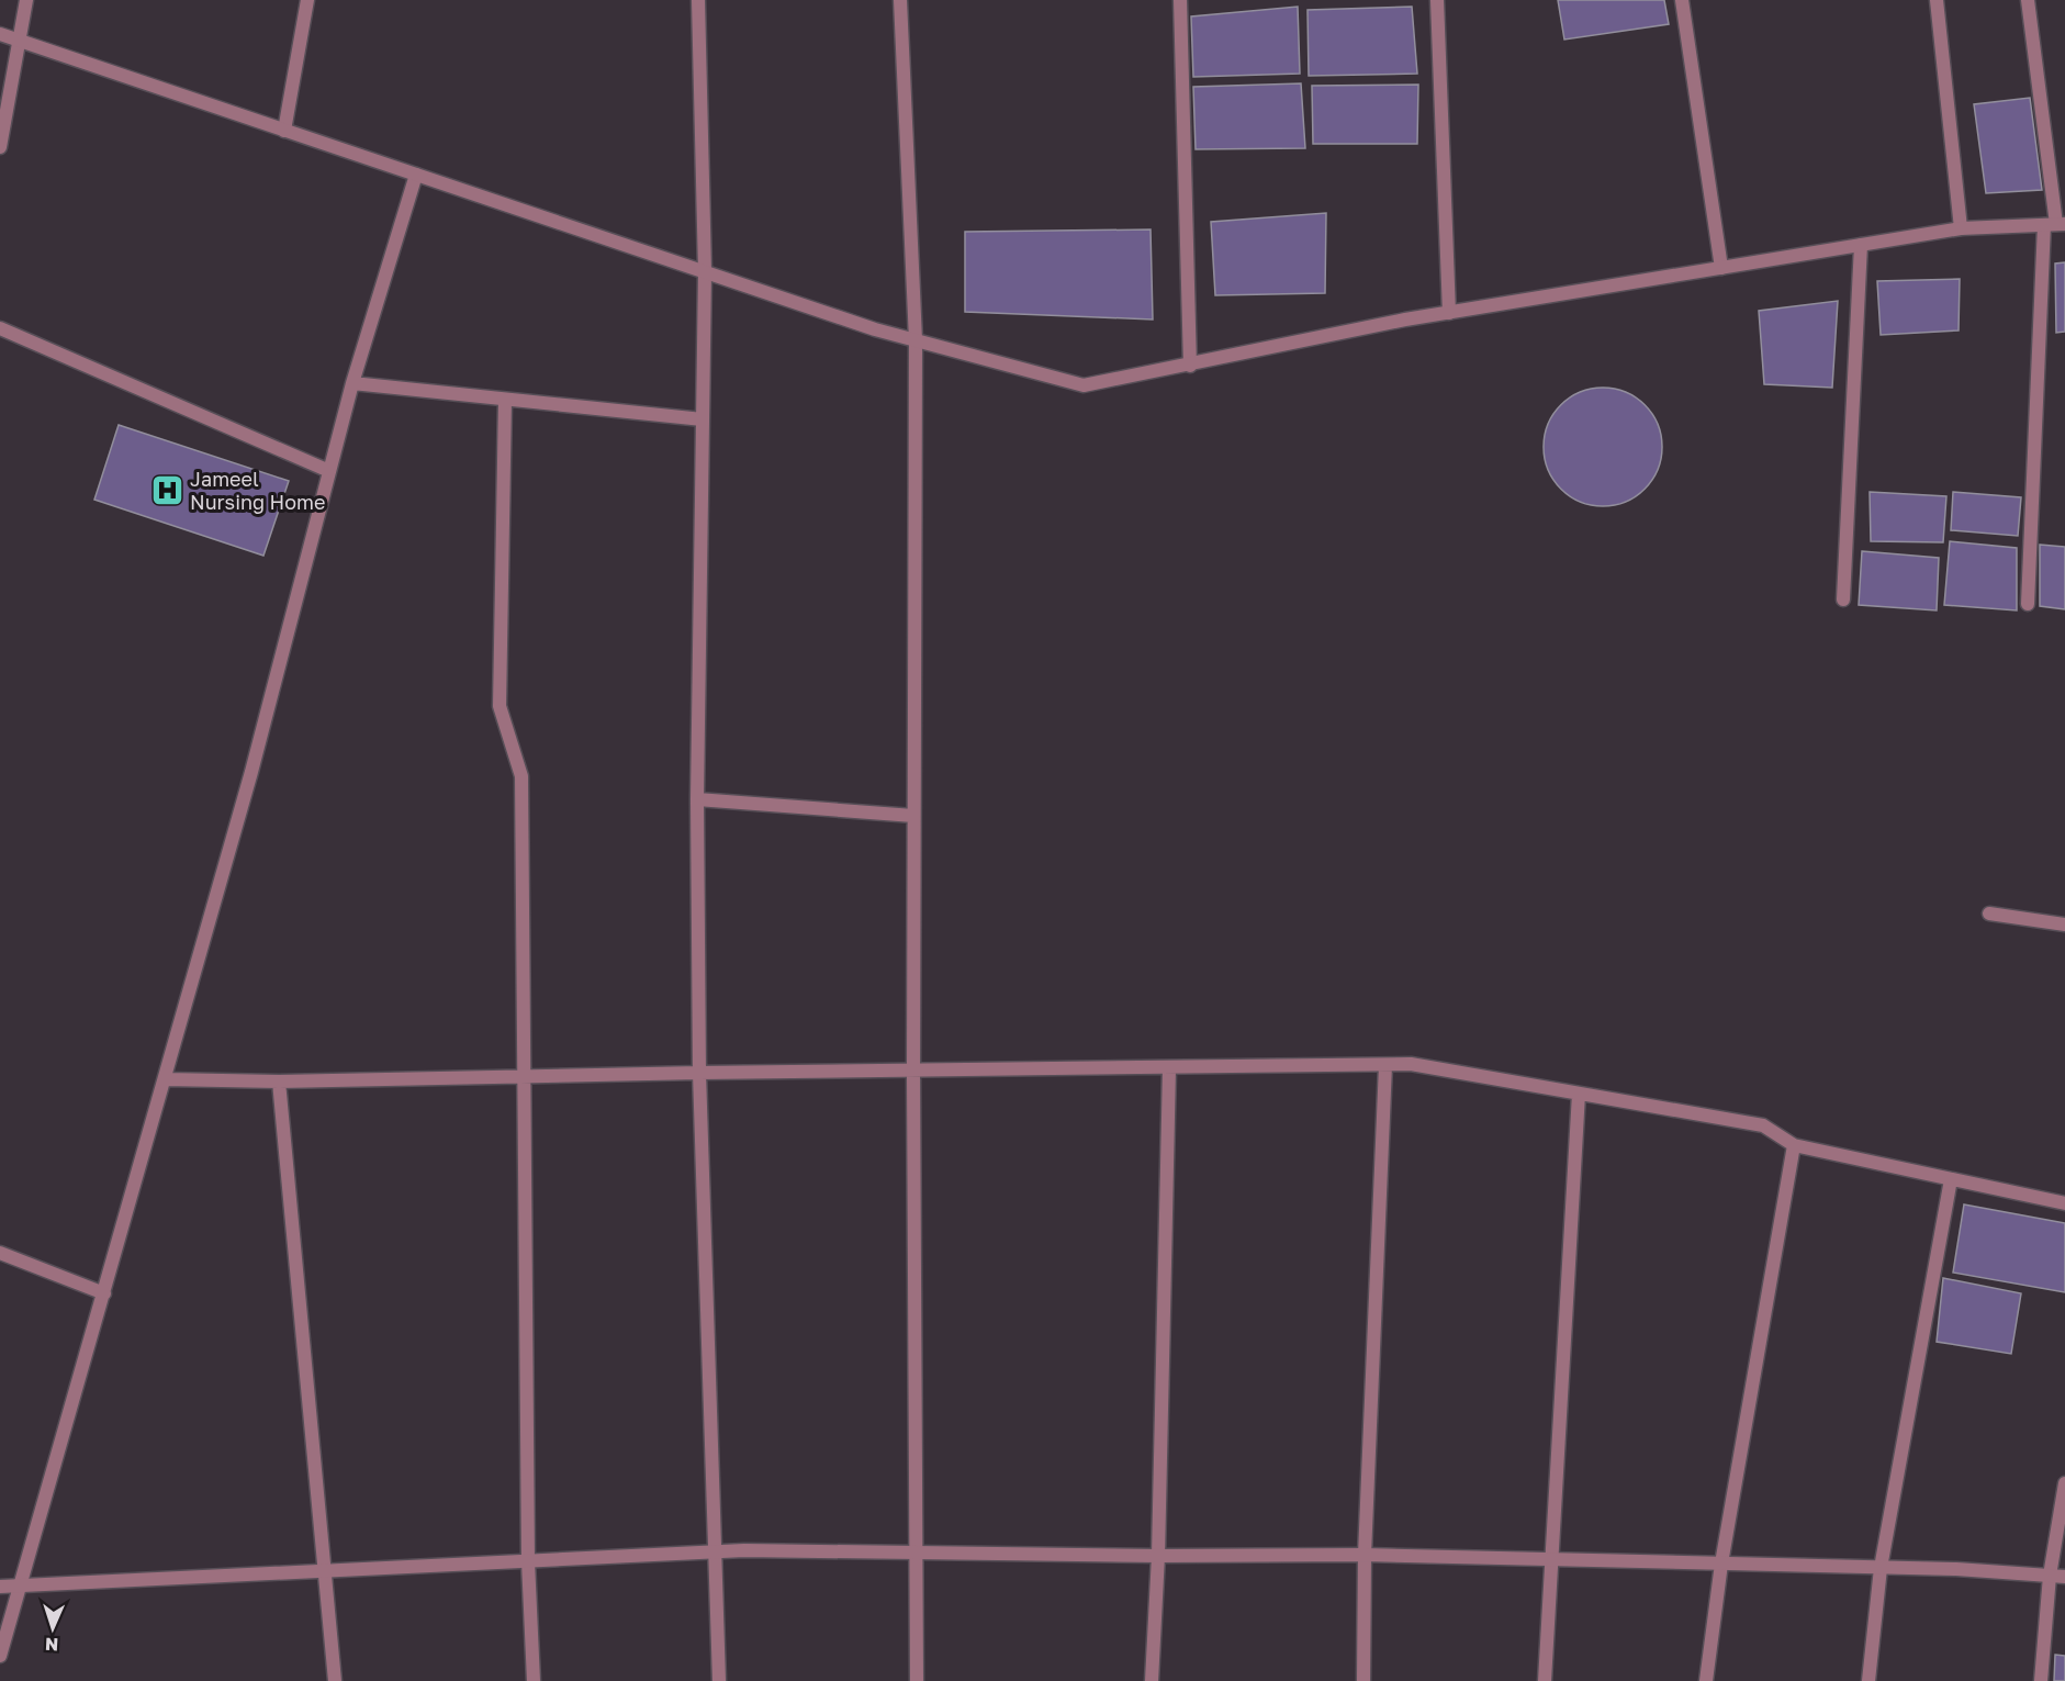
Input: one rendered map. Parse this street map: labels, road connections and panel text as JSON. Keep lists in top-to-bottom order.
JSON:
{
  "places": {
    "hospital": ["Jameel Nursing Home"]
  },
  "north": "bottom"
}
